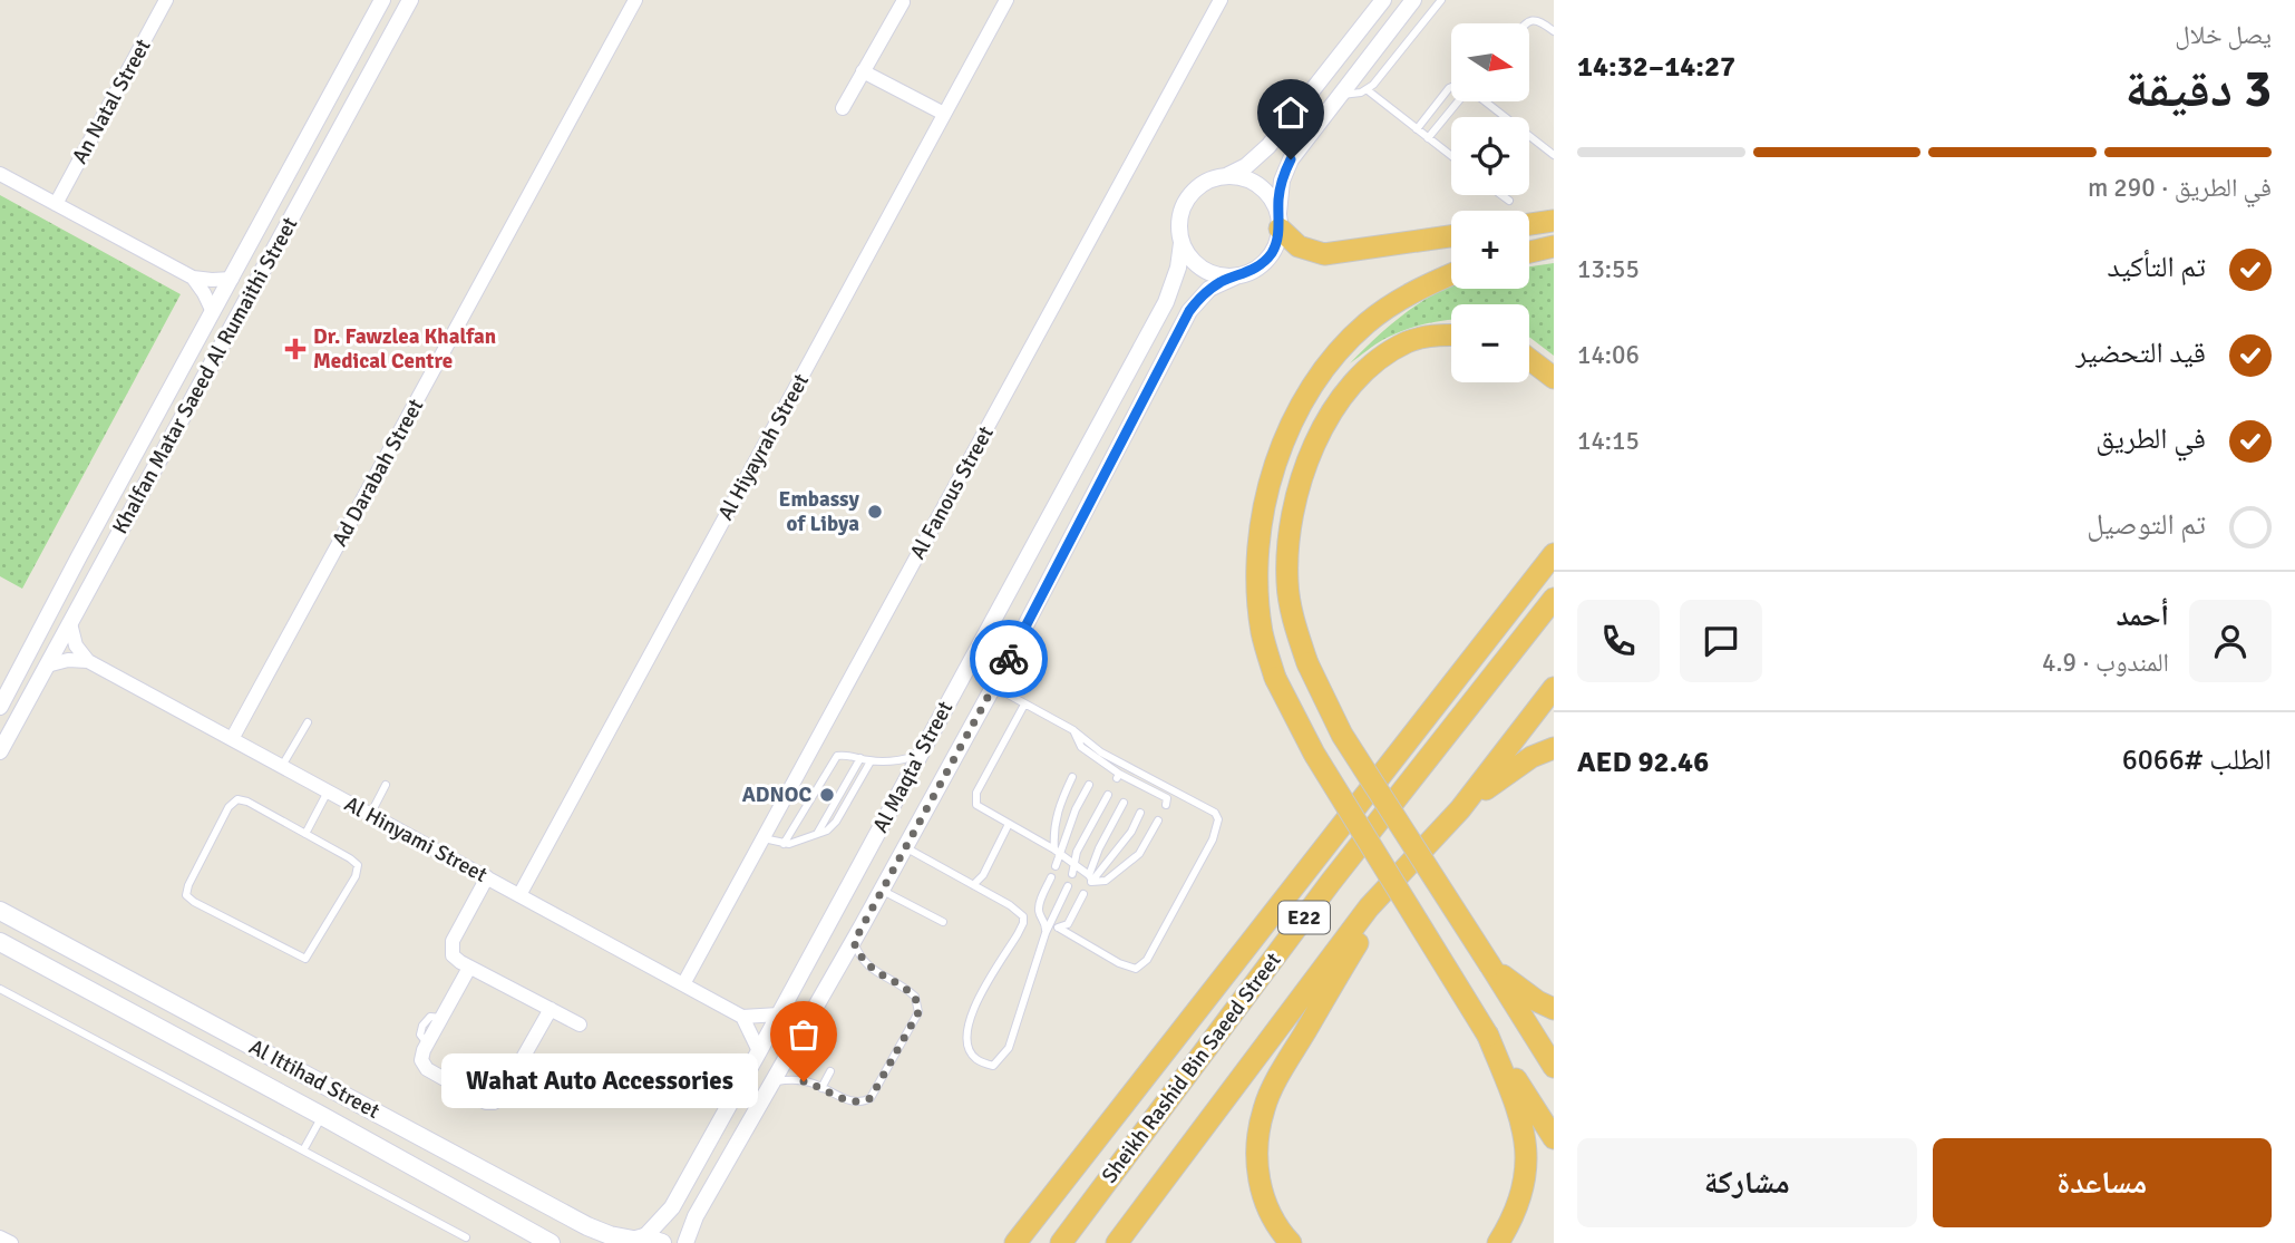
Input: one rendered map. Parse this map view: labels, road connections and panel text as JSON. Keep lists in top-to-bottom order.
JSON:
{
  "streets": {
    "highway": ["E22", "Sheikh Rashid Bin Saeed Street"],
    "main road": ["Al Ittihad Street"],
    "street": [
      "An Natal Street",
      "Khalfan Matar Saeed Al Rumaithi Street",
      "Al Hiyayrah Street",
      "Ad Darabah Street",
      "Al Fanous Street",
      "Al Maqta' Street",
      "Al Hinyami Street"
    ]
  },
  "crossings": [
    ["Al Hiyayrah Street", "Al Hinyami Street"],
    ["Ad Darabah Street", "Al Hinyami Street"],
    ["Al Fanous Street", "Al Hinyami Street"],
    ["Al Maqta' Street", "Al Ittihad Street"]
  ],
  "places": {
    "health": ["Dr. Fawzlea Khalfan Medical Centre"],
    "other": ["Embassy of Libya", "ADNOC", "Wahat Auto Accessories"]
  },
  "north": "right",
  "page": {
    "heading": ["3 دقيقة", "يصل خلال", "14:27–14:32"],
    "panel": [
      "أحمد",
      "المندوب · 4.9",
      "الطلب #6066",
      "AED 92.46"
    ],
    "map_buttons": ["+", "−"],
    "bar": "في الطريق · 290 m",
    "list": [
      ["تم التأكيد", "13:55"],
      ["قيد التحضير", "14:06"],
      ["في الطريق", "14:15"],
      "تم التوصيل"
    ],
    "bubble": "Wahat Auto Accessories",
    "buttons": ["مساعدة", "مشاركة"]
  }
}
